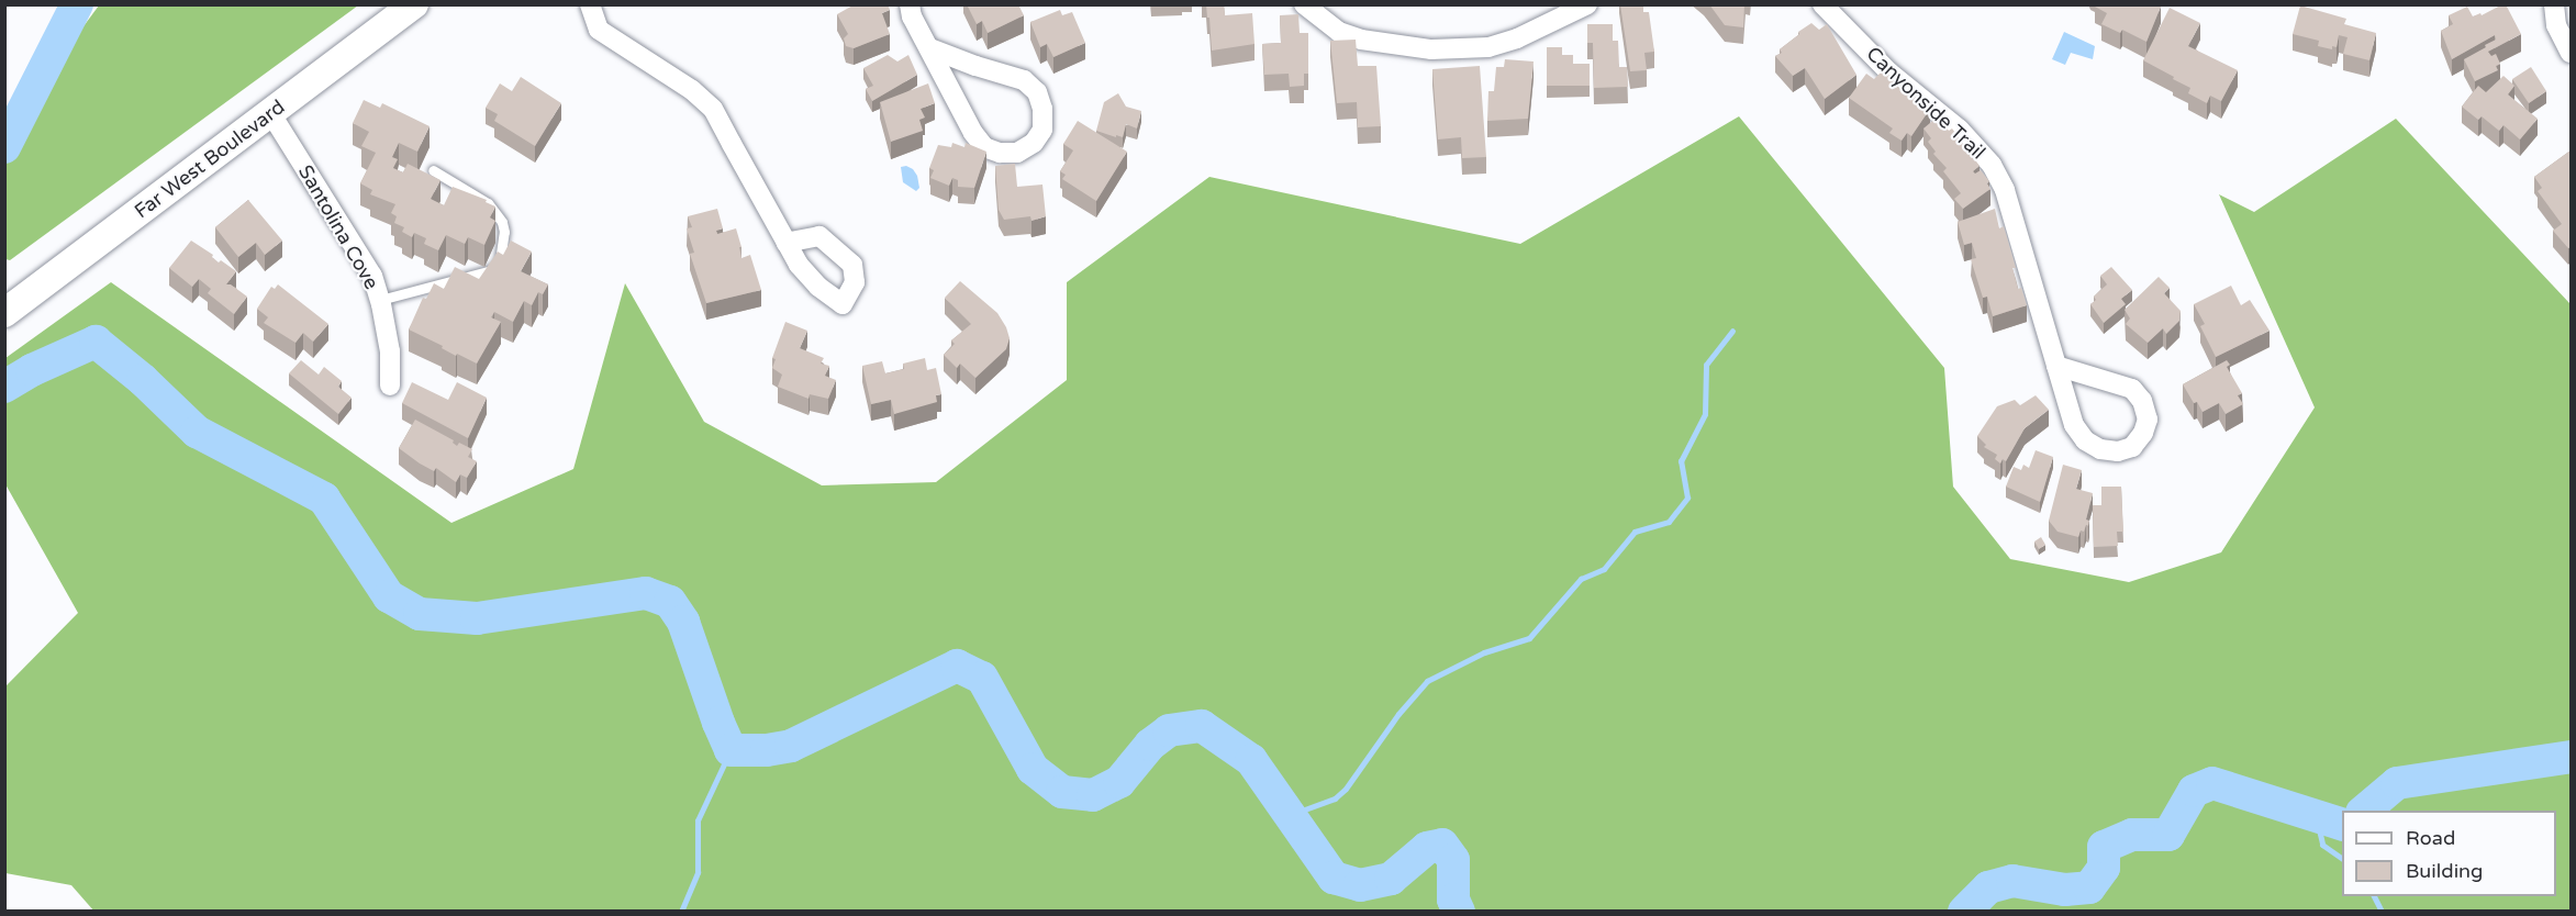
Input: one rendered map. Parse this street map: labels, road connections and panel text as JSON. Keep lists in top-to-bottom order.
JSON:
{
  "streets": {
    "street": ["Canyonside Trail", "Far West Boulevard", "Santolina Cove"]
  },
  "crossings": [
    ["Far West Boulevard", "Santolina Cove"]
  ],
  "legend": ["Road", "Building"]
}
